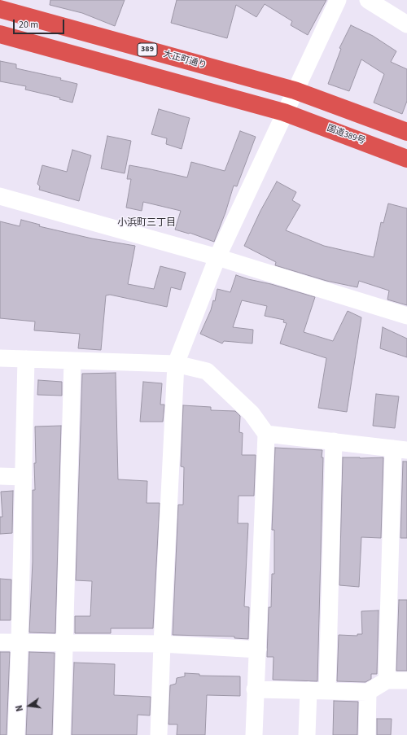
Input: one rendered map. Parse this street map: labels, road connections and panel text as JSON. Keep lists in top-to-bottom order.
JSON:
{
  "streets": {
    "highway": ["389", "大正町通り", "国道389号"]
  },
  "crossings": [
    ["389", "大正町通り"]
  ],
  "districts": ["小浜町三丁目"],
  "scale_bar": "20 m",
  "north": "left"
}
